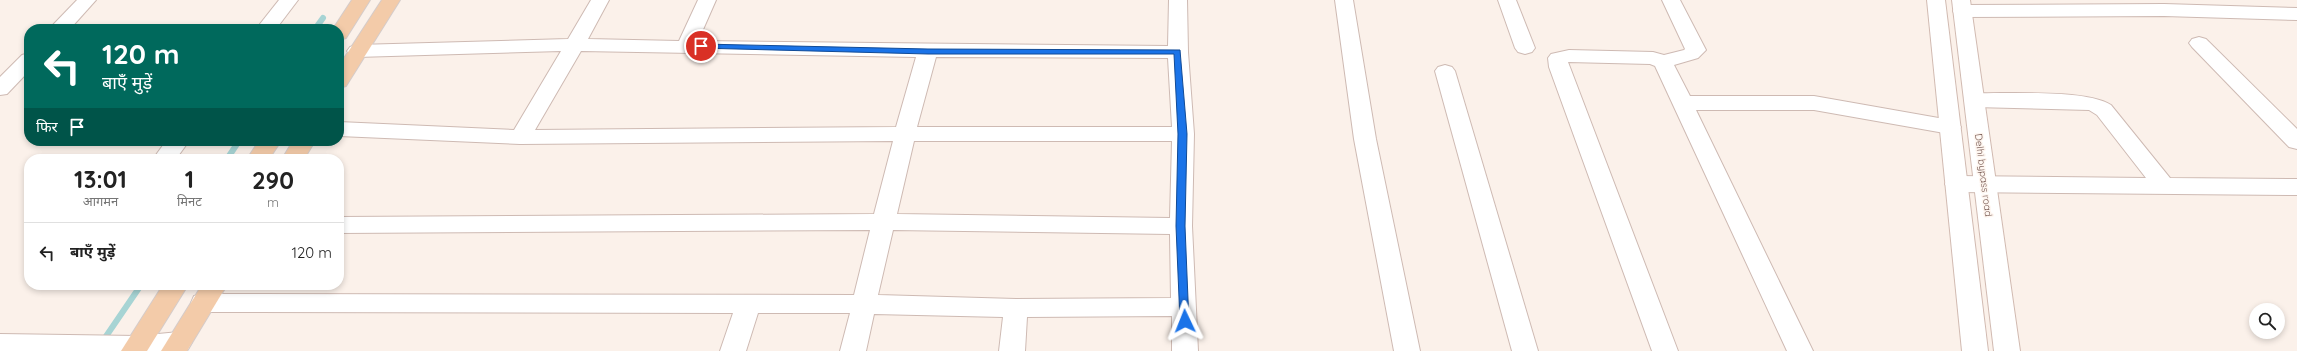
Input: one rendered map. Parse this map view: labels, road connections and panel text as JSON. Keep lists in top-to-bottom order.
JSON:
{
  "streets": {
    "street": ["Delhi bypass road"]
  },
  "page": {
    "turn": ["120 m", "बाएँ मुड़ें"],
    "then": "फिर",
    "eta": [
      "13:01",
      "आगमन",
      "1",
      "मिनट",
      "290",
      "m"
    ],
    "list": [
      {
        "name": "बाएँ मुड़ें",
        "value": "120 m"
      }
    ]
  }
}
